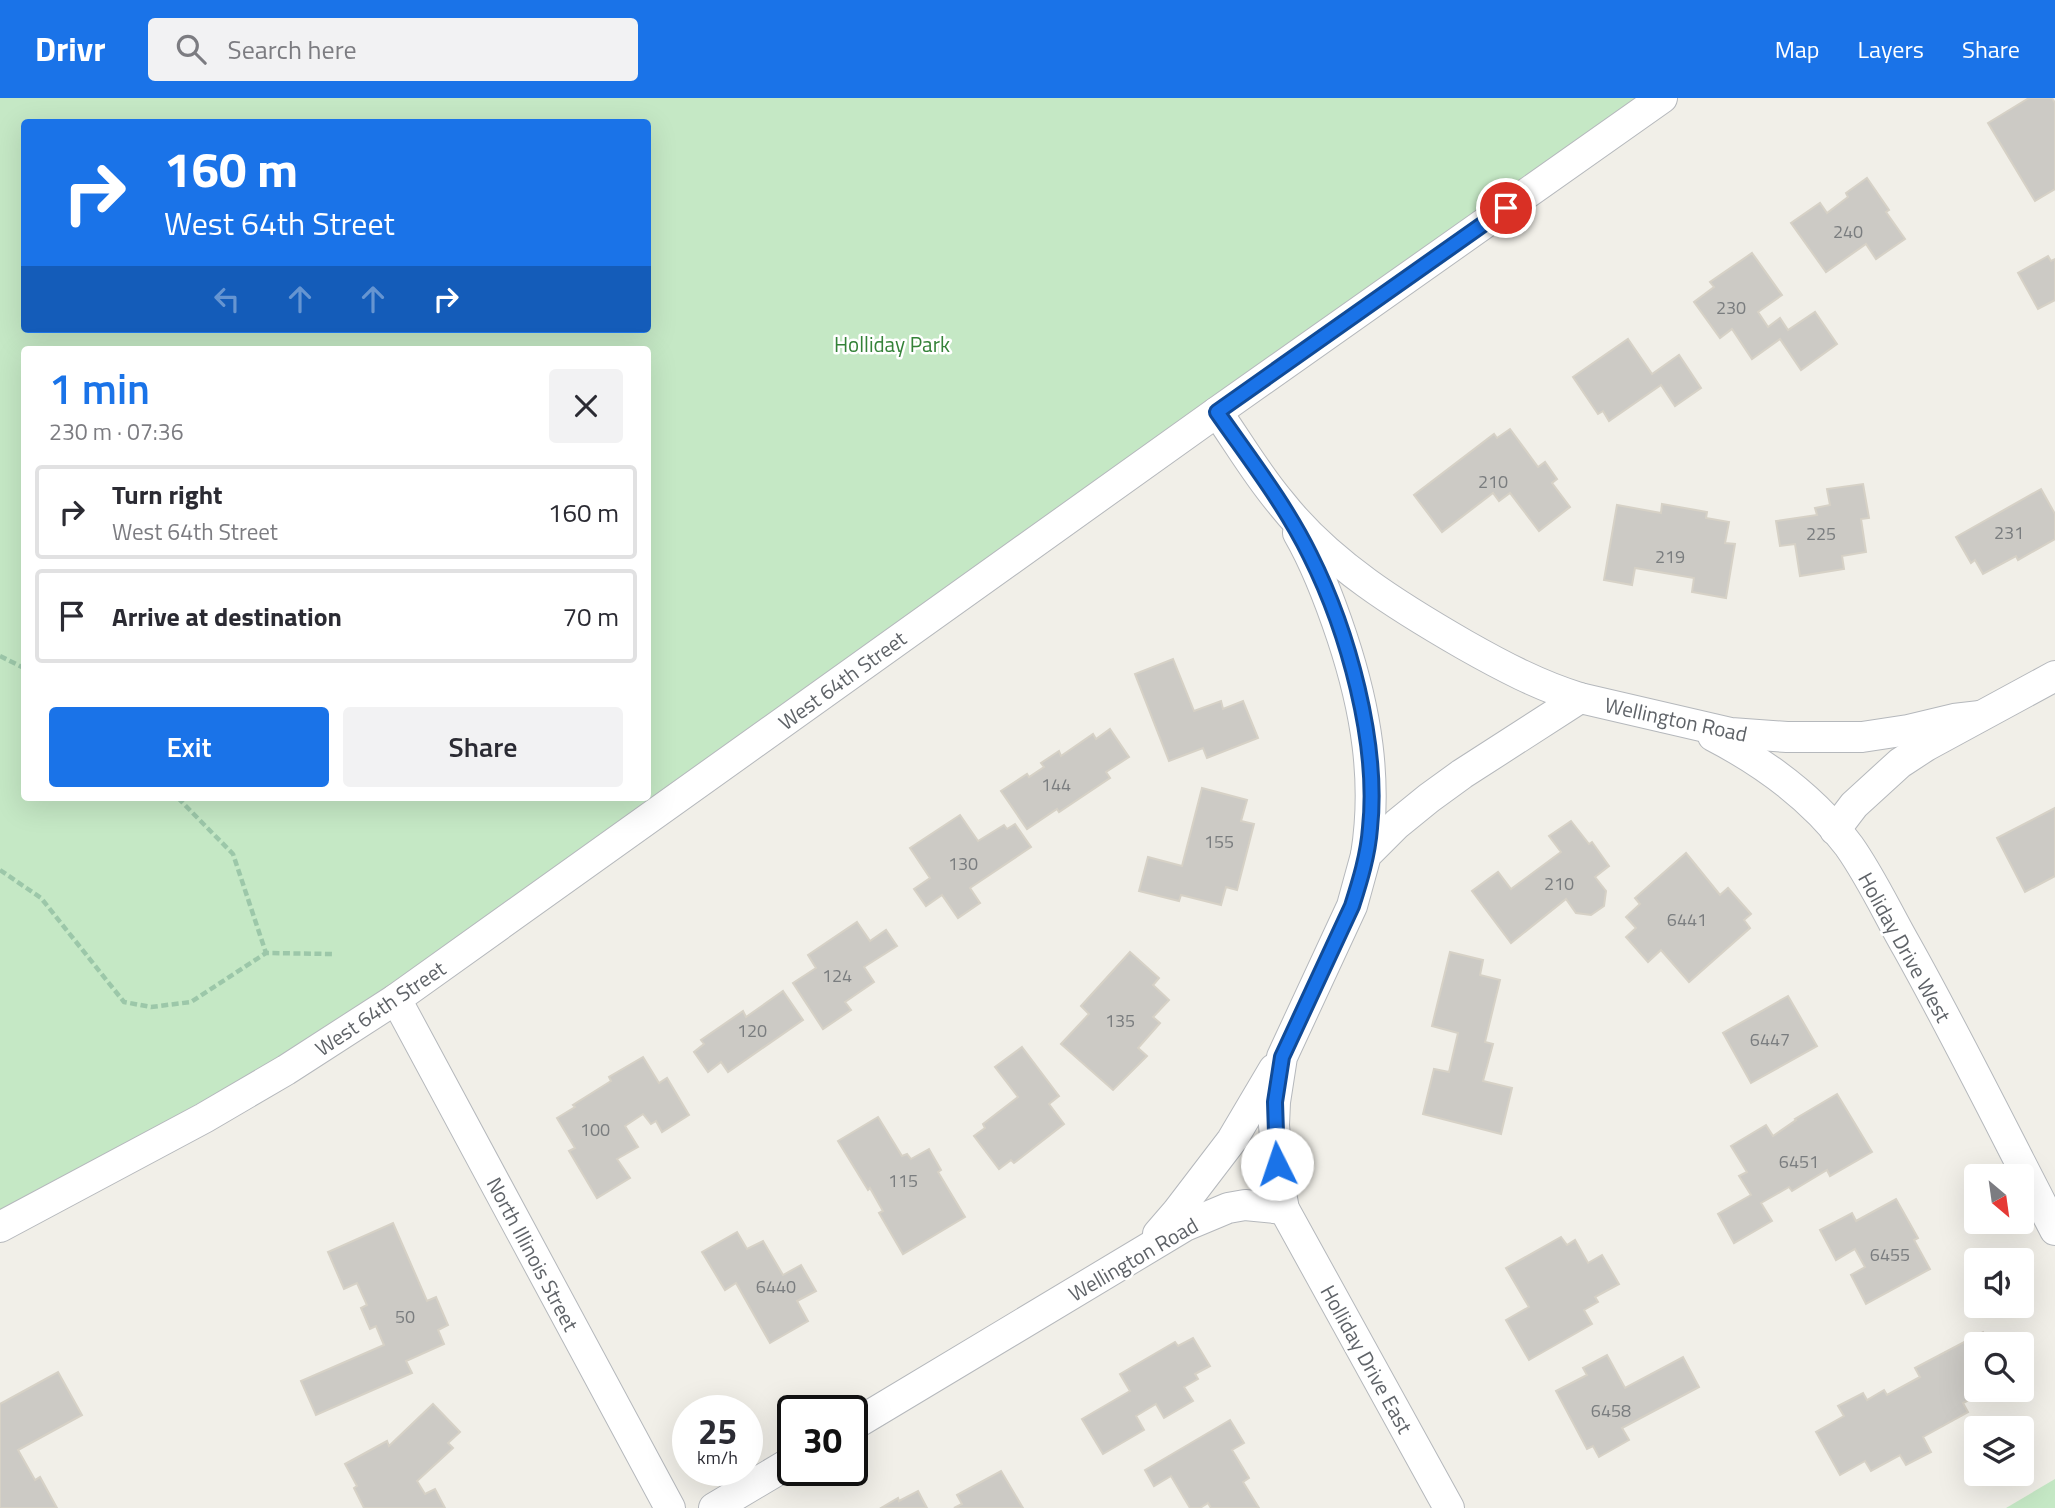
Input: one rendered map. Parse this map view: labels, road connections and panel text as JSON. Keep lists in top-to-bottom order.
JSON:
{
  "streets": {
    "street": [
      "West 64th Street",
      "Wellington Road",
      "Holiday Drive West",
      "North Illinois Street",
      "Holliday Drive East"
    ]
  },
  "crossings": [
    ["West 64th Street", "Wellington Road"],
    ["West 64th Street", "North Illinois Street"],
    ["Wellington Road", "Holiday Drive West"],
    ["Wellington Road", "Holliday Drive East"]
  ],
  "parks": ["Holliday Park"],
  "house_numbers": [
    "240",
    "230",
    "210",
    "231",
    "225",
    "219",
    "144",
    "155",
    "130",
    "210",
    "6441",
    "124",
    "135",
    "120",
    "6447",
    "100",
    "6451",
    "115",
    "6455",
    "6440",
    "50",
    "6458"
  ],
  "north": "bottom right",
  "page": {
    "header": "Drivr",
    "search": "Search here",
    "nav": ["Map", "Layers", "Share"],
    "turn": ["160 m", "West 64th Street"],
    "heading": ["1 min", "230 m · 07:36"],
    "list": [
      {
        "name": "Turn right",
        "note": "West 64th Street",
        "value": "160 m"
      },
      {
        "name": "Arrive at destination",
        "value": "70 m"
      }
    ],
    "buttons": ["Exit", "Share"],
    "speed": "25 km/h",
    "limit": "30"
  }
}
